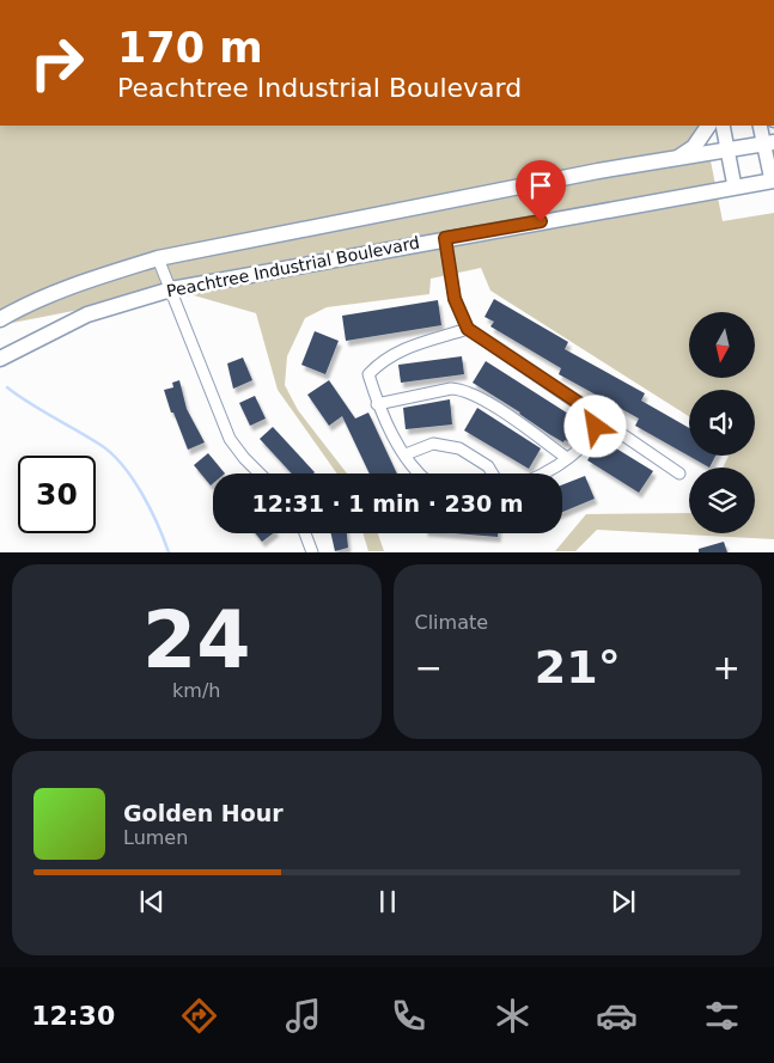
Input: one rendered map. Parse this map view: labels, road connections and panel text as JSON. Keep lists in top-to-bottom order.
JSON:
{
  "streets": {
    "highway": ["Peachtree Industrial Boulevard"]
  },
  "north": "bottom",
  "page": {
    "turn": ["170 m", "Peachtree Industrial Boulevard"],
    "limit": "30",
    "trip": "12:31 · 1 min · 230 m",
    "tile": [
      ["24", "km/h"],
      "Climate"
    ],
    "heat": ["−", "21°", "+"],
    "song": ["Golden Hour", "Lumen"],
    "tabs": "12:30"
  }
}
